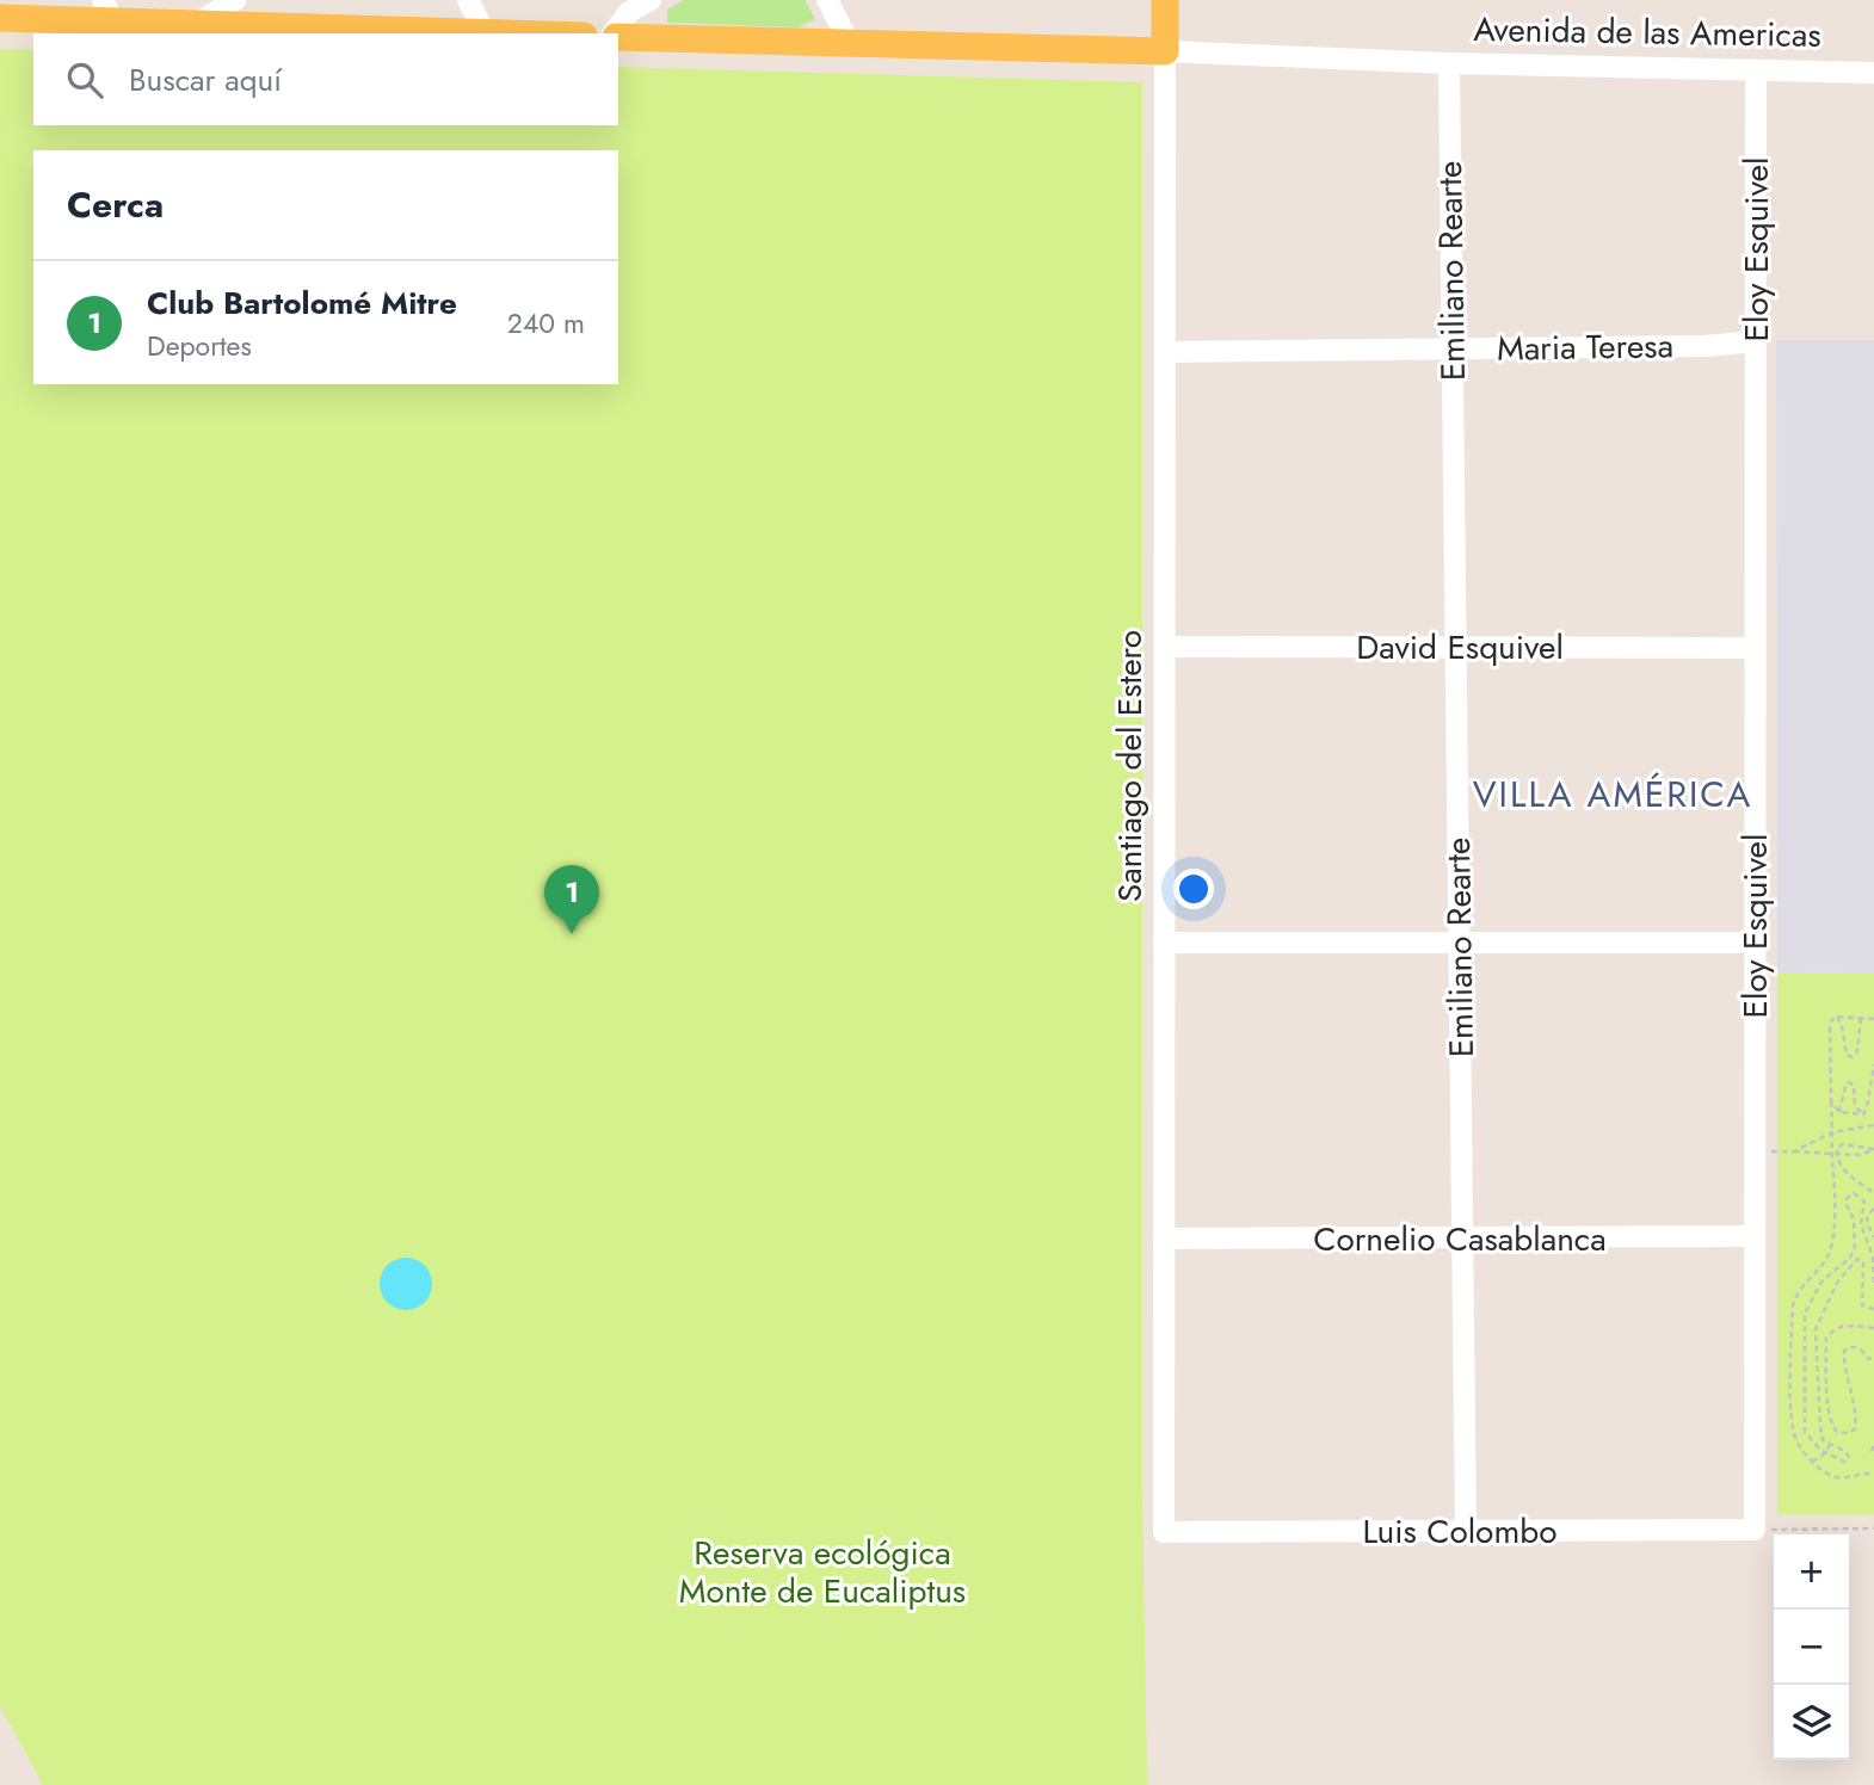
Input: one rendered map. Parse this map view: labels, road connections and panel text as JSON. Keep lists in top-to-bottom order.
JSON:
{
  "streets": {
    "main road": ["Avenida de las Americas", "Santiago del Estero"],
    "street": [
      "Eloy Esquivel",
      "Emiliano Rearte",
      "Maria Teresa",
      "David Esquivel",
      "Cornelio Casablanca",
      "Luis Colombo"
    ]
  },
  "crossings": [
    ["Avenida de las Americas", "Eloy Esquivel"],
    ["Avenida de las Americas", "Emiliano Rearte"],
    ["Avenida de las Americas", "Santiago del Estero"],
    ["Eloy Esquivel", "Maria Teresa"],
    ["Eloy Esquivel", "David Esquivel"],
    ["Eloy Esquivel", "Cornelio Casablanca"],
    ["Eloy Esquivel", "Luis Colombo"],
    ["Emiliano Rearte", "Maria Teresa"],
    ["Emiliano Rearte", "David Esquivel"],
    ["Emiliano Rearte", "Cornelio Casablanca"],
    ["Emiliano Rearte", "Luis Colombo"],
    ["Maria Teresa", "Santiago del Estero"],
    ["David Esquivel", "Santiago del Estero"],
    ["Santiago del Estero", "Cornelio Casablanca"],
    ["Santiago del Estero", "Luis Colombo"]
  ],
  "districts": ["VILLA AMÉRICA"],
  "parks": ["Reserva ecológica Monte de Eucaliptus"],
  "page": {
    "search": "Buscar aquí",
    "heading": "Cerca",
    "list": [
      {
        "mark": "1",
        "name": "Club Bartolomé Mitre",
        "note": "Deportes",
        "value": "240 m"
      }
    ],
    "pins": "1",
    "map_buttons": ["+", "−"]
  }
}
